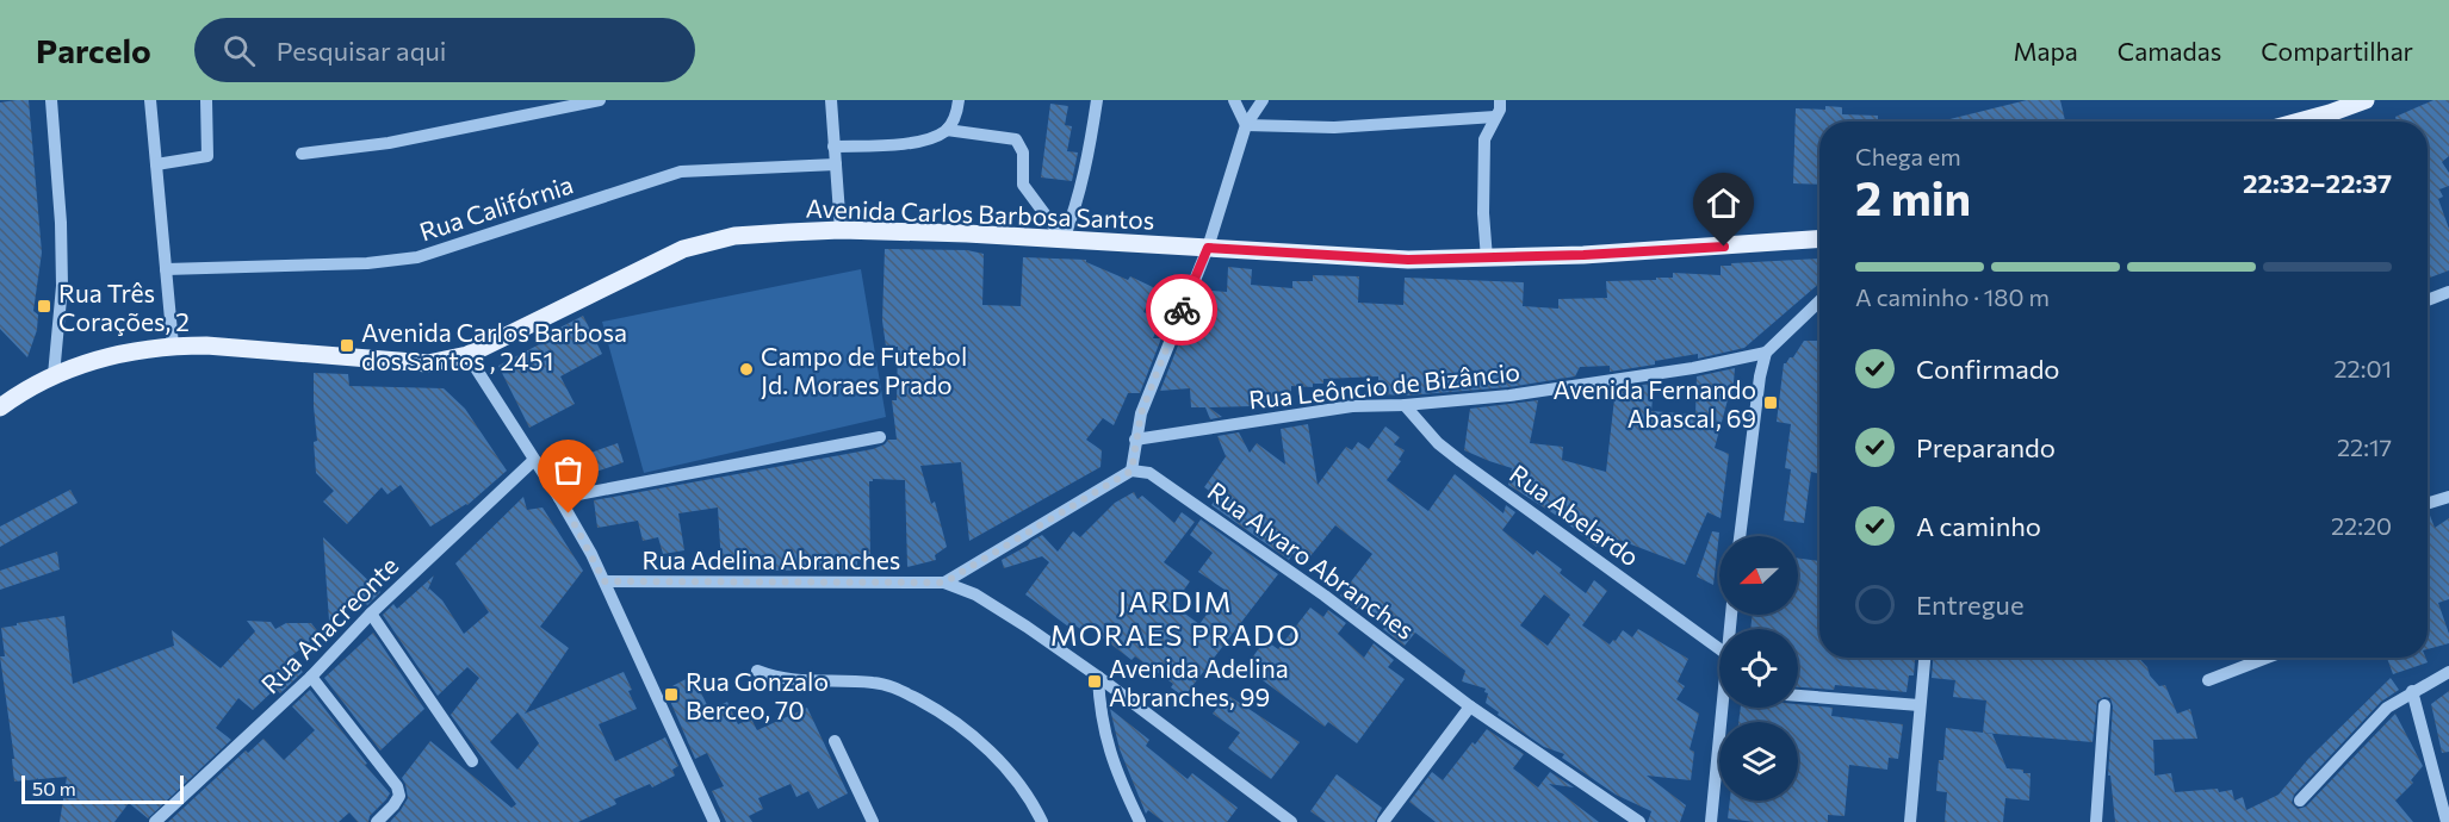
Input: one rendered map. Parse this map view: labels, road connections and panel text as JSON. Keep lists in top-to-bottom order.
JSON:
{
  "streets": {
    "main road": ["Avenida Carlos Barbosa Santos"],
    "street": [
      "Rua Califórnia",
      "Rua Leôncio de Bizâncio",
      "Rua Abelardo",
      "Rua Adelina Abranches",
      "Rua Alvaro Abranches",
      "Rua Anacreonte"
    ]
  },
  "crossings": [
    ["Rua Leôncio de Bizâncio", "Rua Abelardo"]
  ],
  "districts": ["JARDIM MORAES PRADO"],
  "places": {
    "transit": [
      "Rua Três Corações, 2",
      "Avenida Carlos Barbosa dos Santos , 2451",
      "Avenida Fernando Abascal, 69",
      "Avenida Adelina Abranches, 99",
      "Rua Gonzalo Berceo, 70"
    ],
    "other": ["Campo de Futebol Jd. Moraes Prado"]
  },
  "scale_bar": "50 m",
  "north": "left",
  "page": {
    "header": "Parcelo",
    "search": "Pesquisar aqui",
    "nav": ["Mapa", "Camadas", "Compartilhar"],
    "heading": ["2 min", "Chega em", "22:32–22:37"],
    "bar": "A caminho · 180 m",
    "list": [
      ["Confirmado", "22:01"],
      ["Preparando", "22:17"],
      ["A caminho", "22:20"],
      "Entregue"
    ],
    "scale": "50 m"
  }
}
